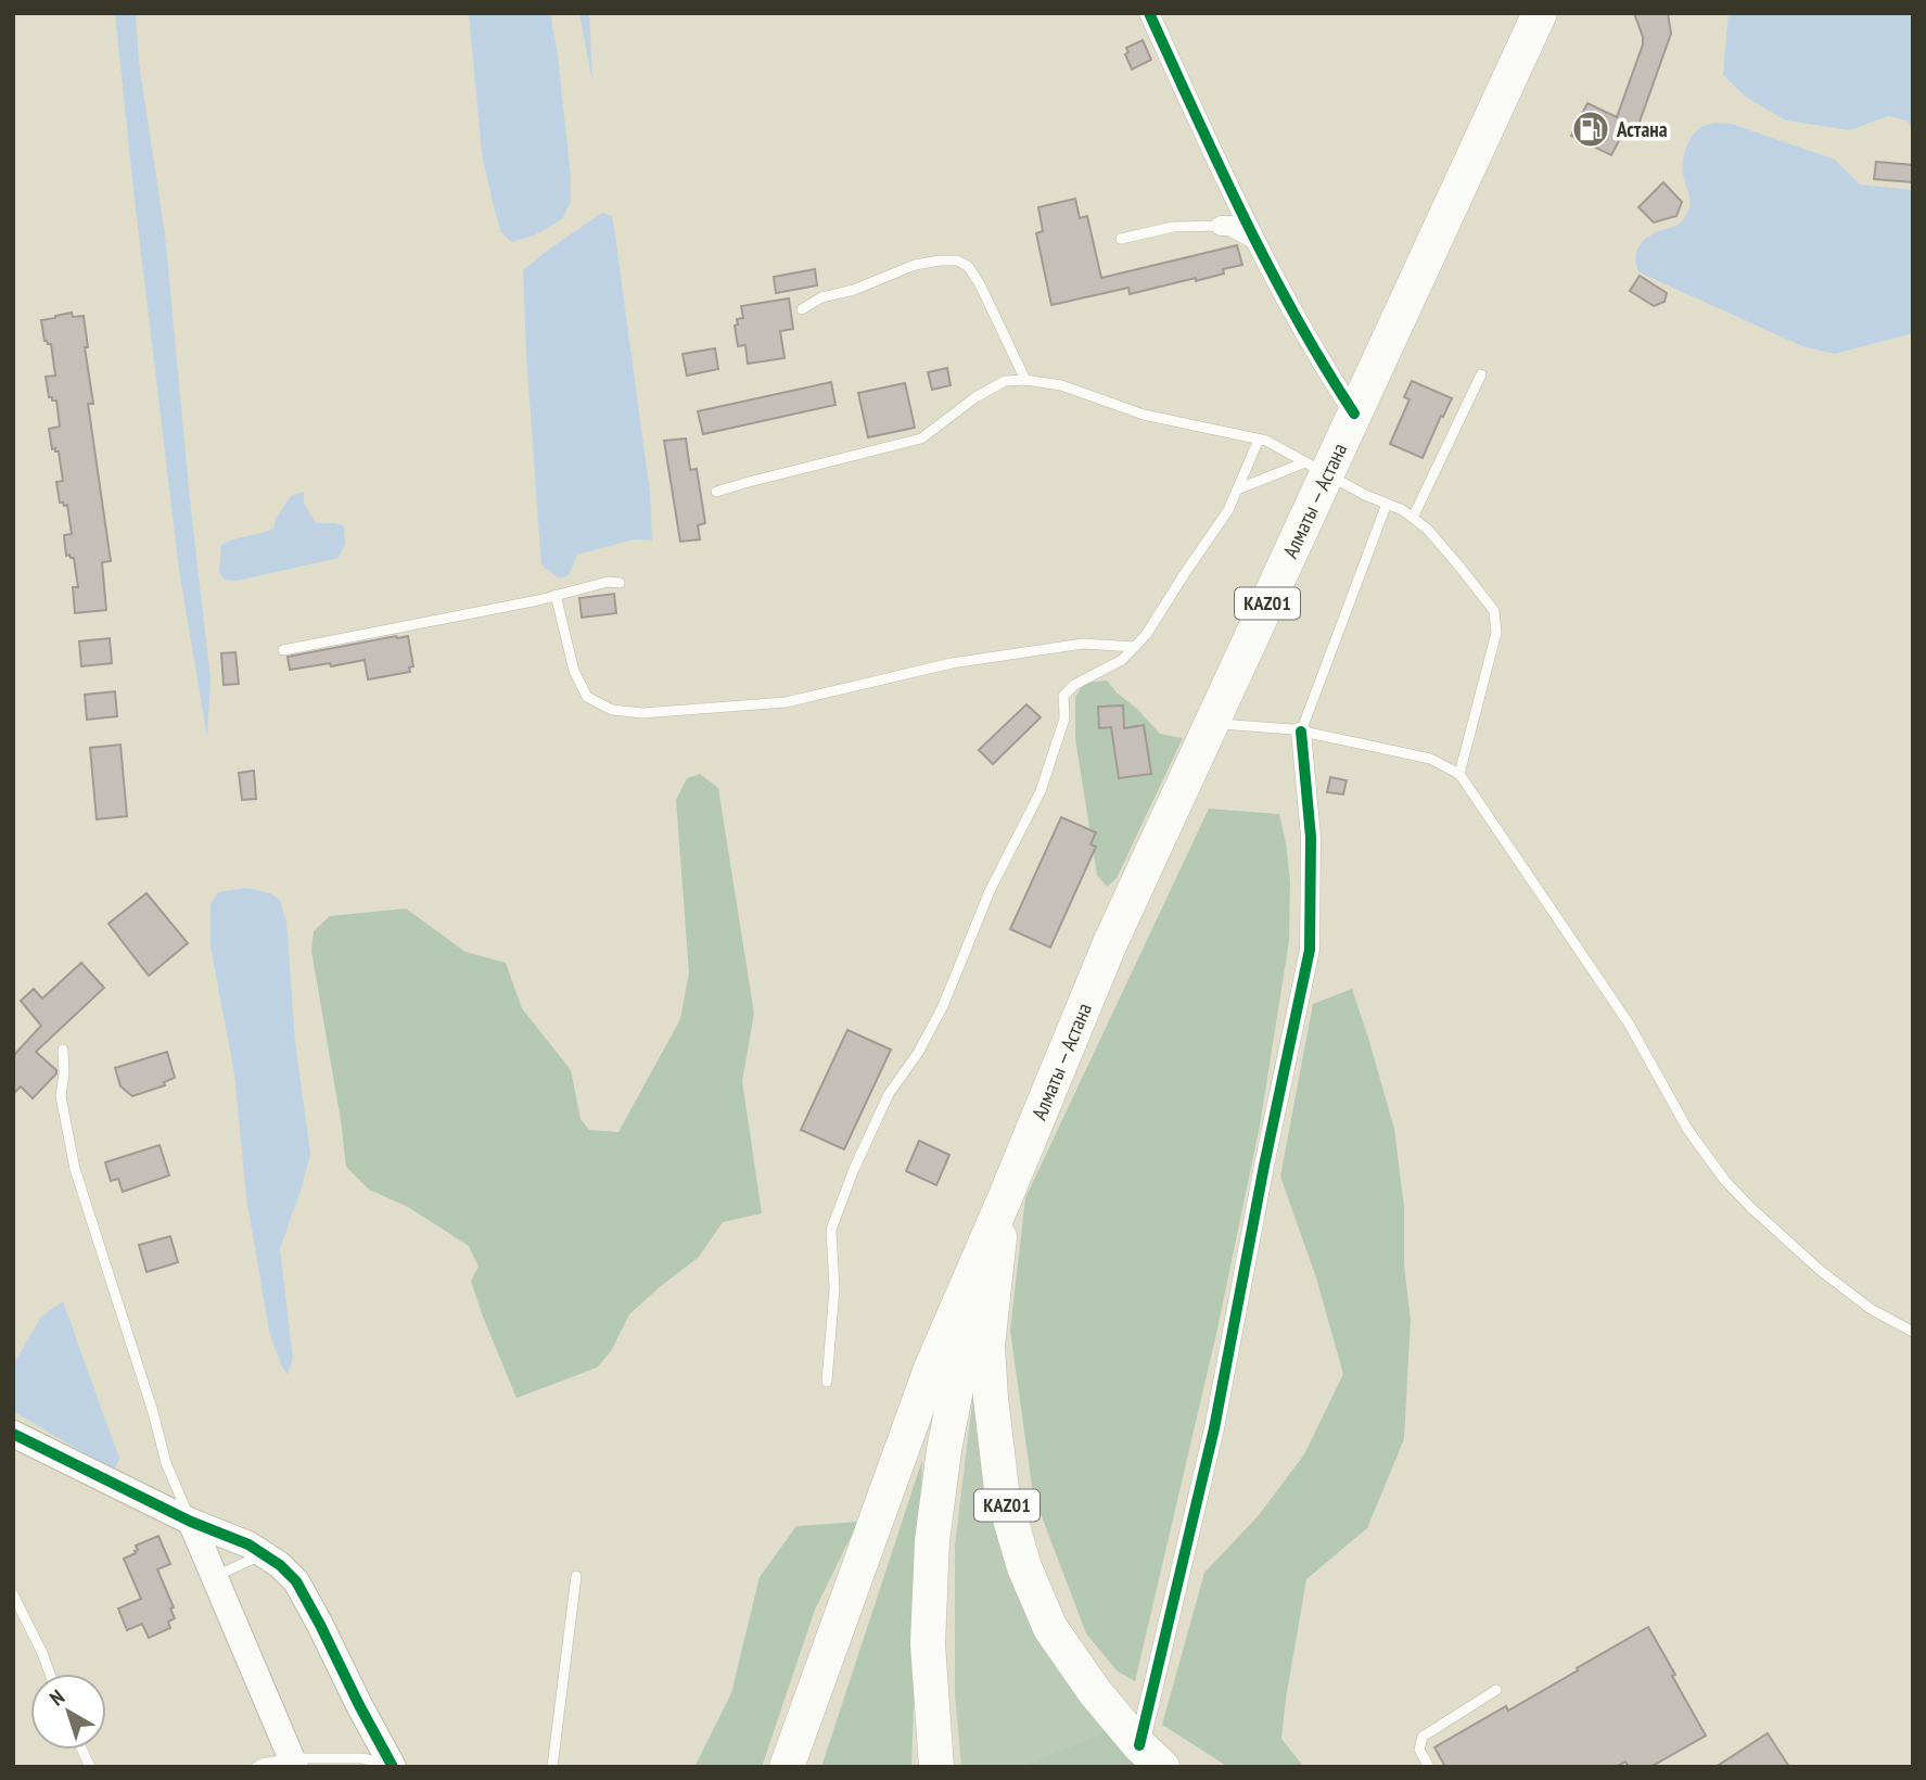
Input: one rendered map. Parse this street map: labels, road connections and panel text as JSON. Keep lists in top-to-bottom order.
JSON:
{
  "streets": {
    "highway": ["Алматы — Астана", "KАZ01"]
  },
  "crossings": [
    ["Алматы — Астана", "KАZ01"]
  ],
  "places": {
    "fuel station": ["Астана"]
  },
  "north": "top left"
}
